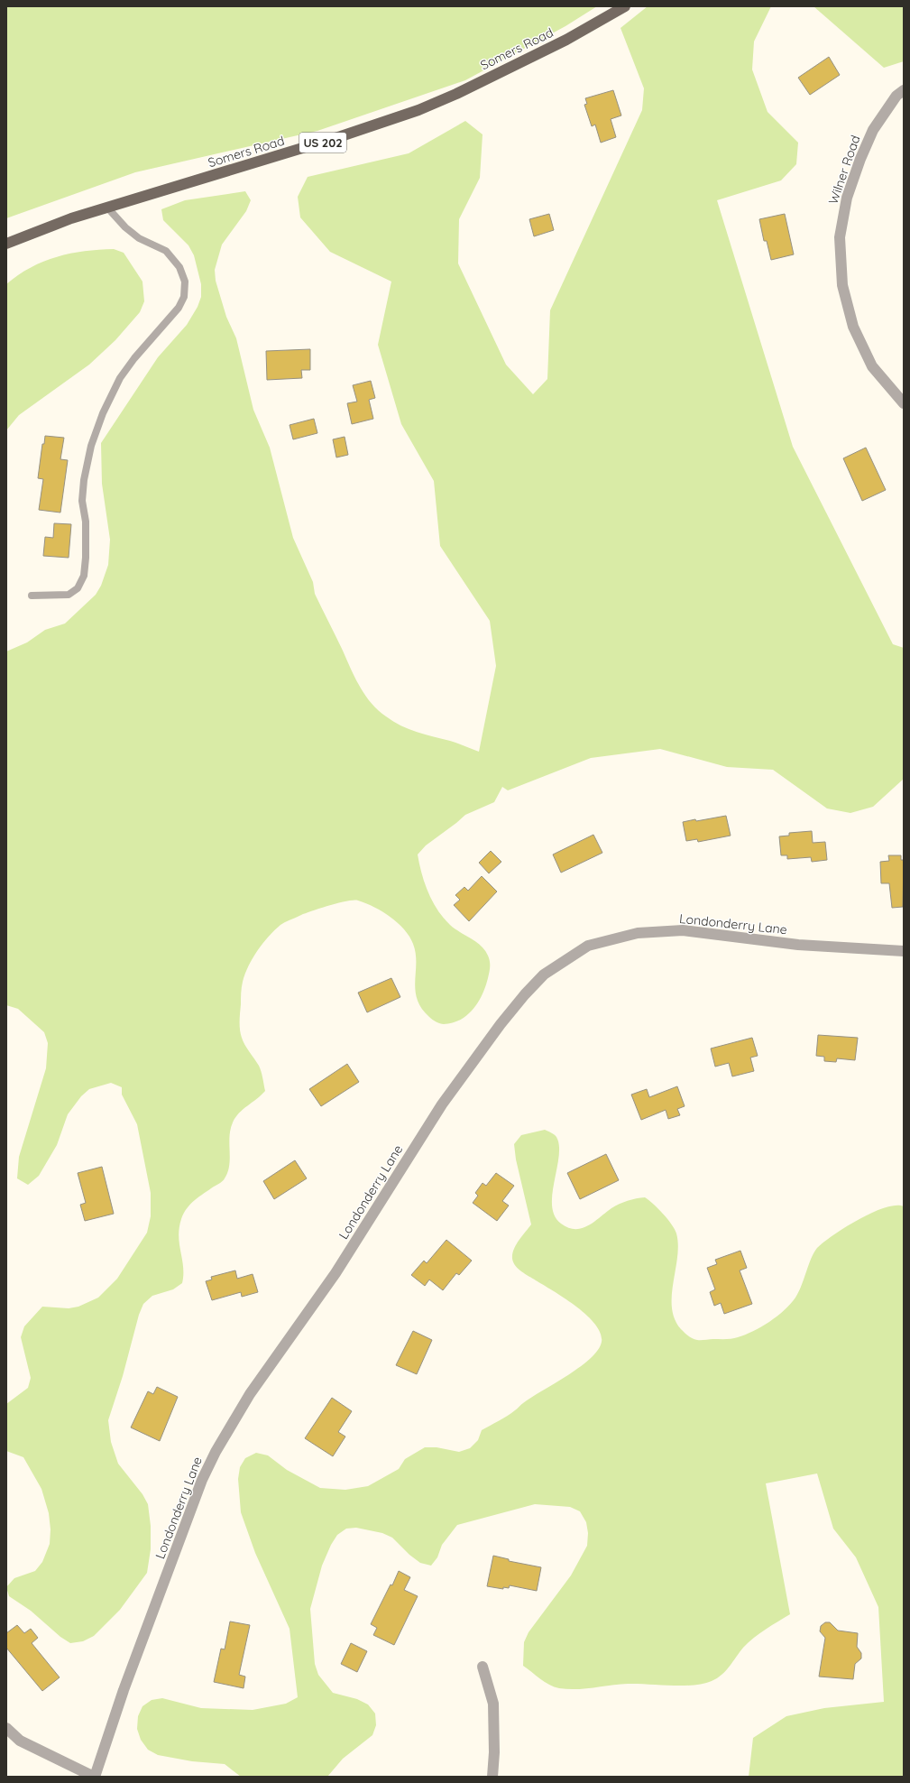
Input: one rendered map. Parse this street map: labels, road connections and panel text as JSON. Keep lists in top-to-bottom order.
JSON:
{
  "streets": {
    "main road": ["Somers Road", "US 202"],
    "street": ["Wilner Road", "Londonderry Lane"]
  }
}
